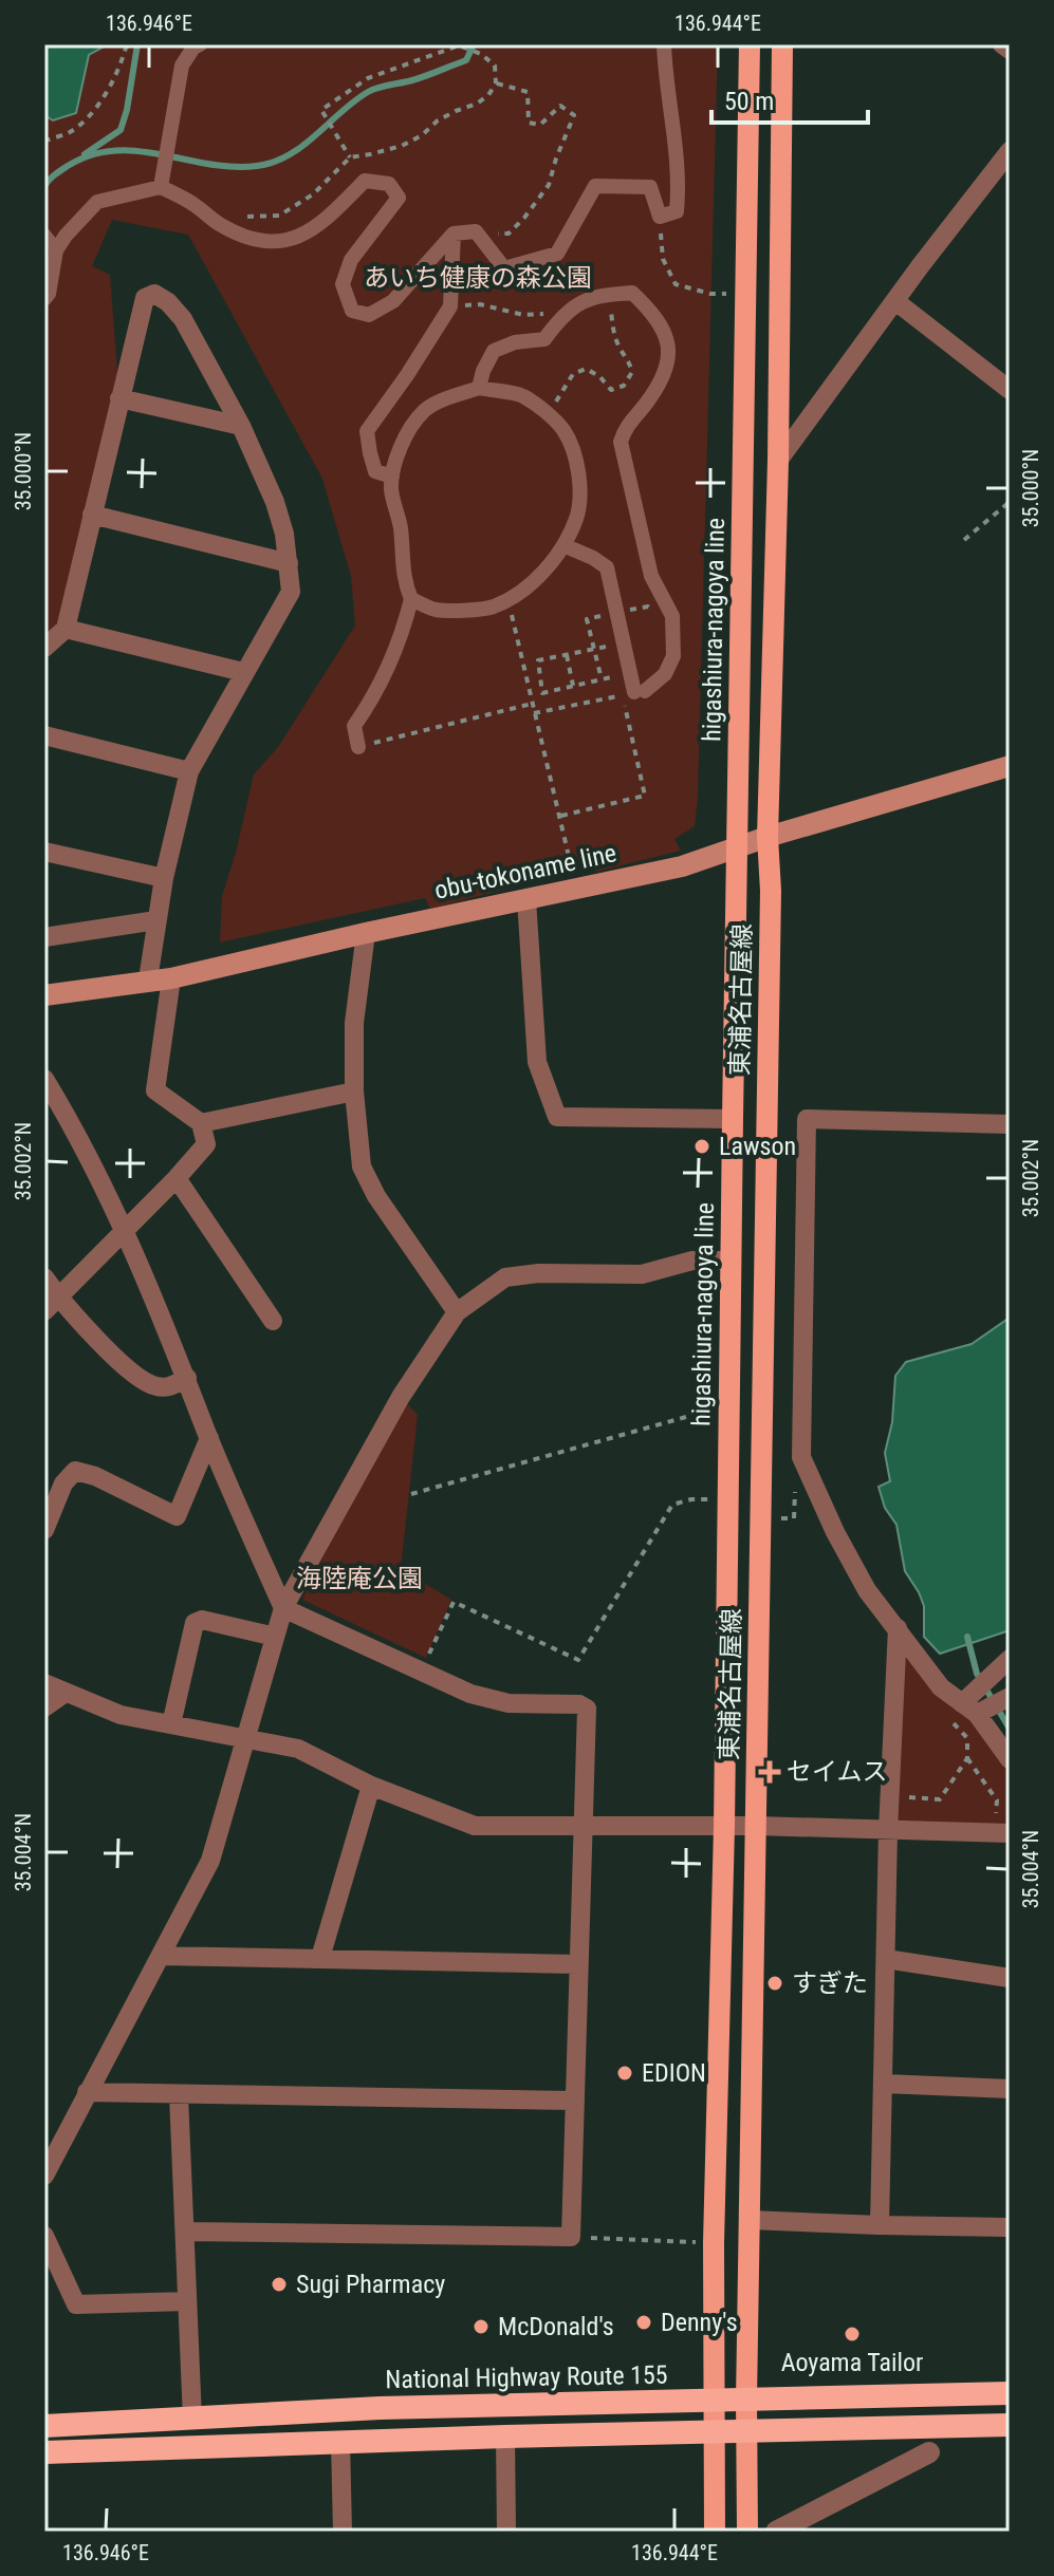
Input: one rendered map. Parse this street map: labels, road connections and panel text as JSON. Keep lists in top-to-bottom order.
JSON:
{
  "streets": {
    "highway": ["National Highway Route 155"],
    "main road": ["higashiura-nagoya line", "obu-tokoname line", "東浦名古屋線"]
  },
  "crossings": [
    ["higashiura-nagoya line", "obu-tokoname line"],
    ["higashiura-nagoya line", "National Highway Route 155"],
    ["obu-tokoname line", "東浦名古屋線"],
    ["東浦名古屋線", "National Highway Route 155"]
  ],
  "parks": ["あいち健康の森公園", "海陸庵公園"],
  "places": {
    "other": [
      "Lawson",
      "すぎた",
      "EDION",
      "Sugi Pharmacy",
      "Denny's",
      "McDonald's",
      "Aoyama Tailor"
    ],
    "health": ["セイムス"]
  },
  "scale_bar": "50 m",
  "coordinates": [
    "136.946°E",
    "136.944°E",
    "35.000°N",
    "35.002°N",
    "35.004°N"
  ]
}
